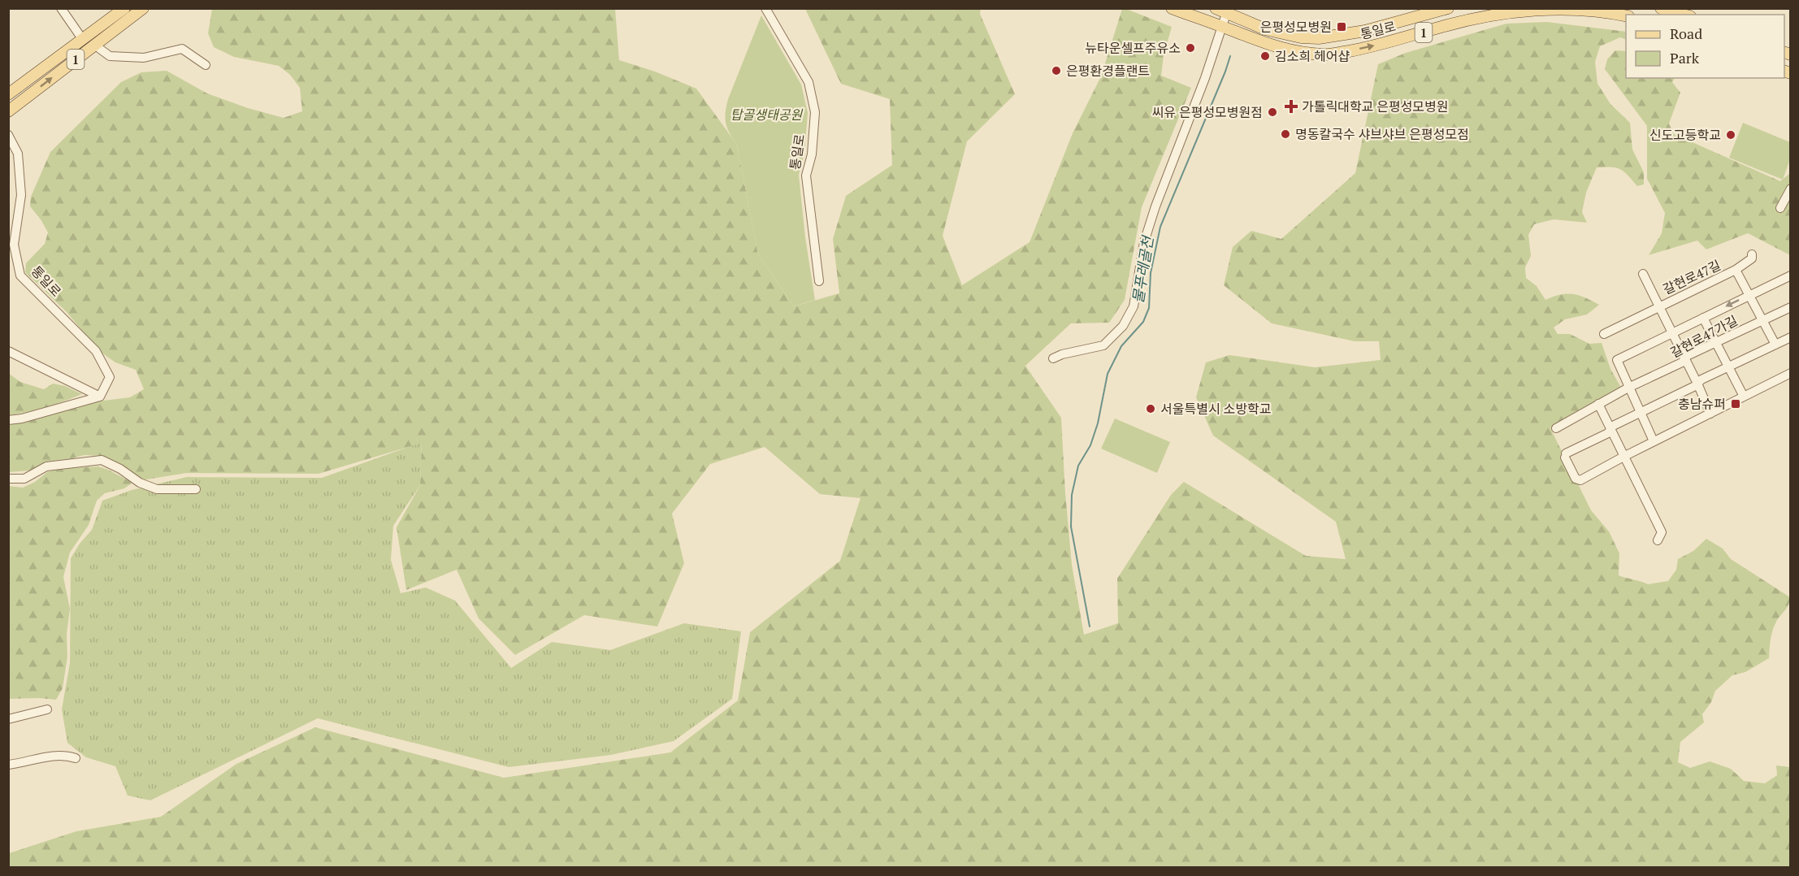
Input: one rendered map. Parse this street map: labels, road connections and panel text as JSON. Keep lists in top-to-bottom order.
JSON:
{
  "streets": {
    "main road": ["통일로", "1"],
    "street": ["갈현로47길", "갈현로47가길"]
  },
  "crossings": [
    ["갈현로47길", "갈현로47가길"]
  ],
  "water": ["물푸레골천"],
  "parks": ["탑골생태공원"],
  "places": {
    "transit": ["은평성모병원", "충남슈퍼"],
    "other": [
      "뉴타운셀프주유소",
      "김소희 헤어샵",
      "은평환경플랜트",
      "씨유 은평성모병원점",
      "명동칼국수 샤브샤브 은평성모점",
      "신도고등학교",
      "서울특별시 소방학교"
    ],
    "health": ["가톨릭대학교 은평성모병원"]
  },
  "legend": ["Road", "Park"]
}
